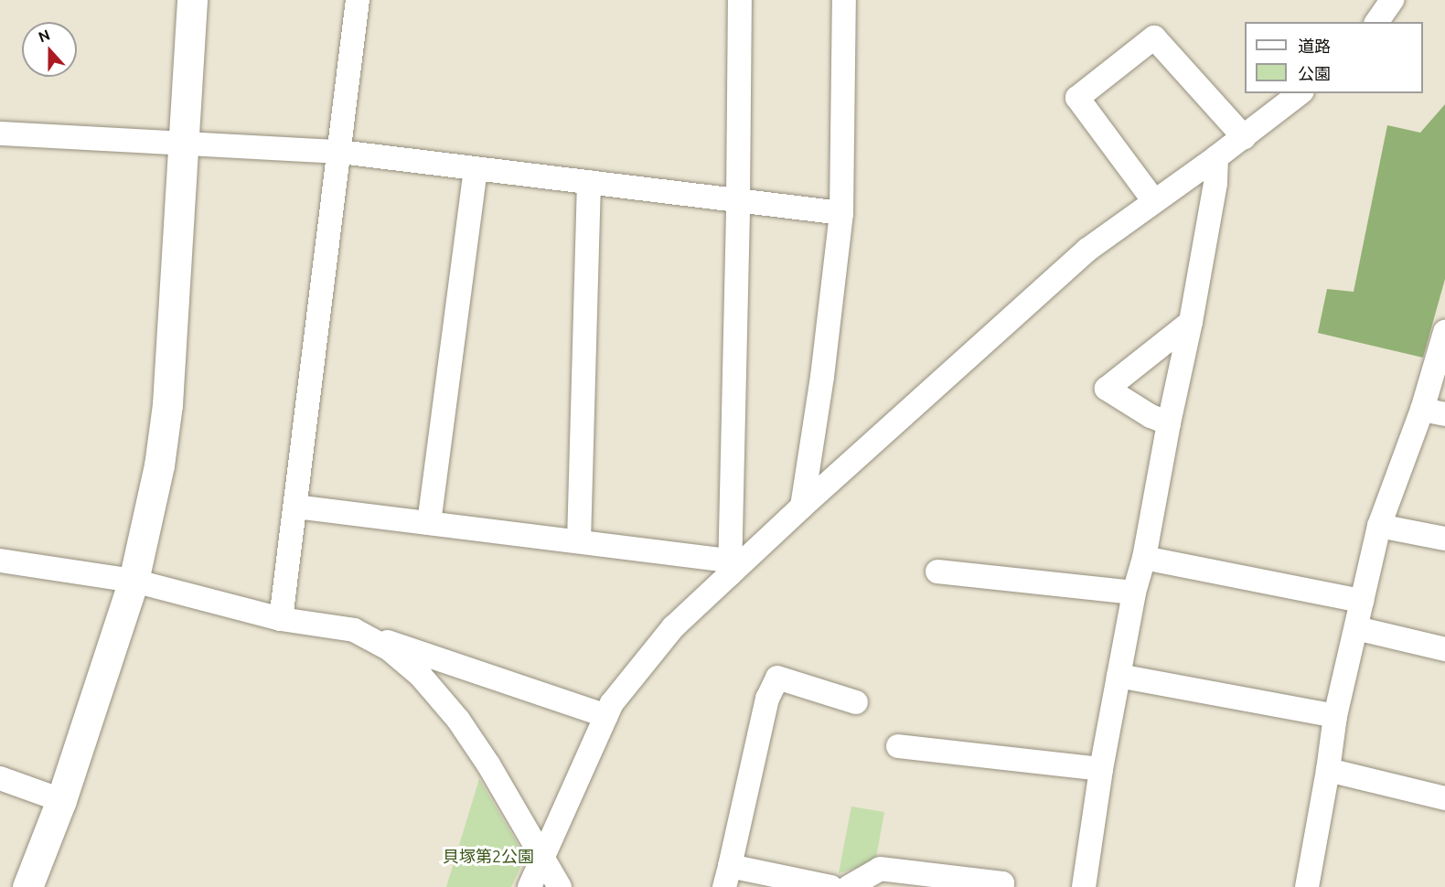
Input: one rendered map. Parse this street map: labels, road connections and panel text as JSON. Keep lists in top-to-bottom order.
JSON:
{
  "parks": ["貝塚第2公園"],
  "legend": ["道路", "公園"],
  "north": "top"
}
